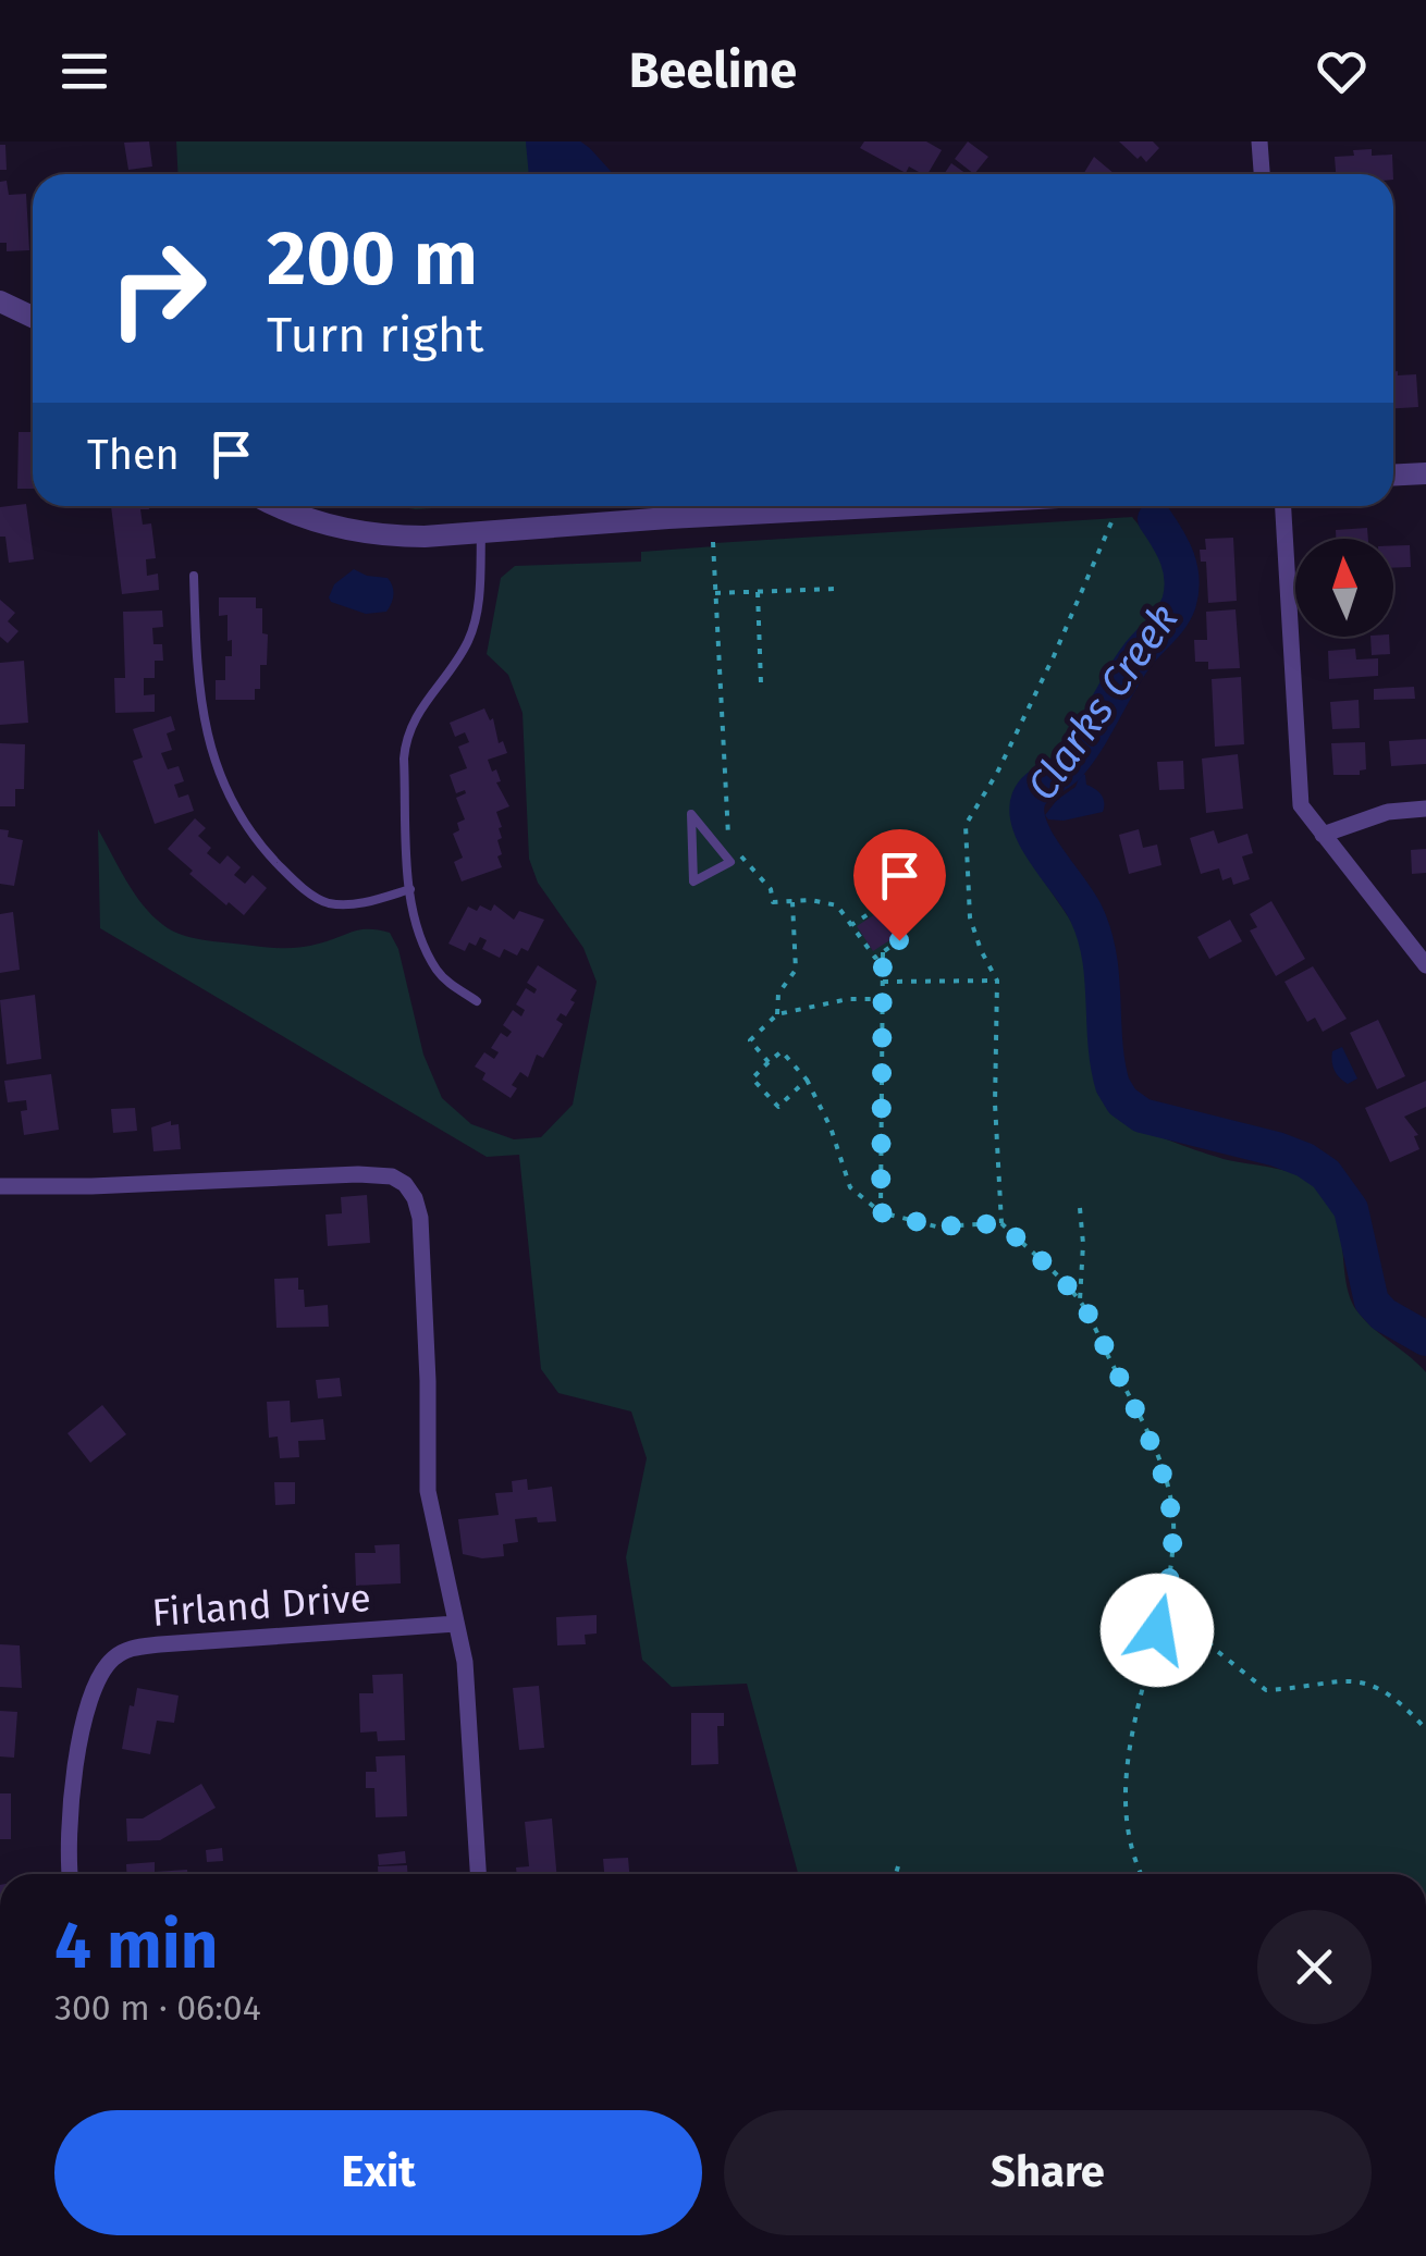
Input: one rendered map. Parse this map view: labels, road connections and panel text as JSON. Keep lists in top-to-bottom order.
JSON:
{
  "streets": {
    "street": ["Firland Drive"]
  },
  "water": ["Clarks Creek"],
  "north": "top",
  "page": {
    "header": "Beeline",
    "turn": ["200 m", "Turn right"],
    "then": "Then",
    "heading": ["4 min", "300 m · 06:04"],
    "buttons": ["Exit", "Share"]
  }
}
